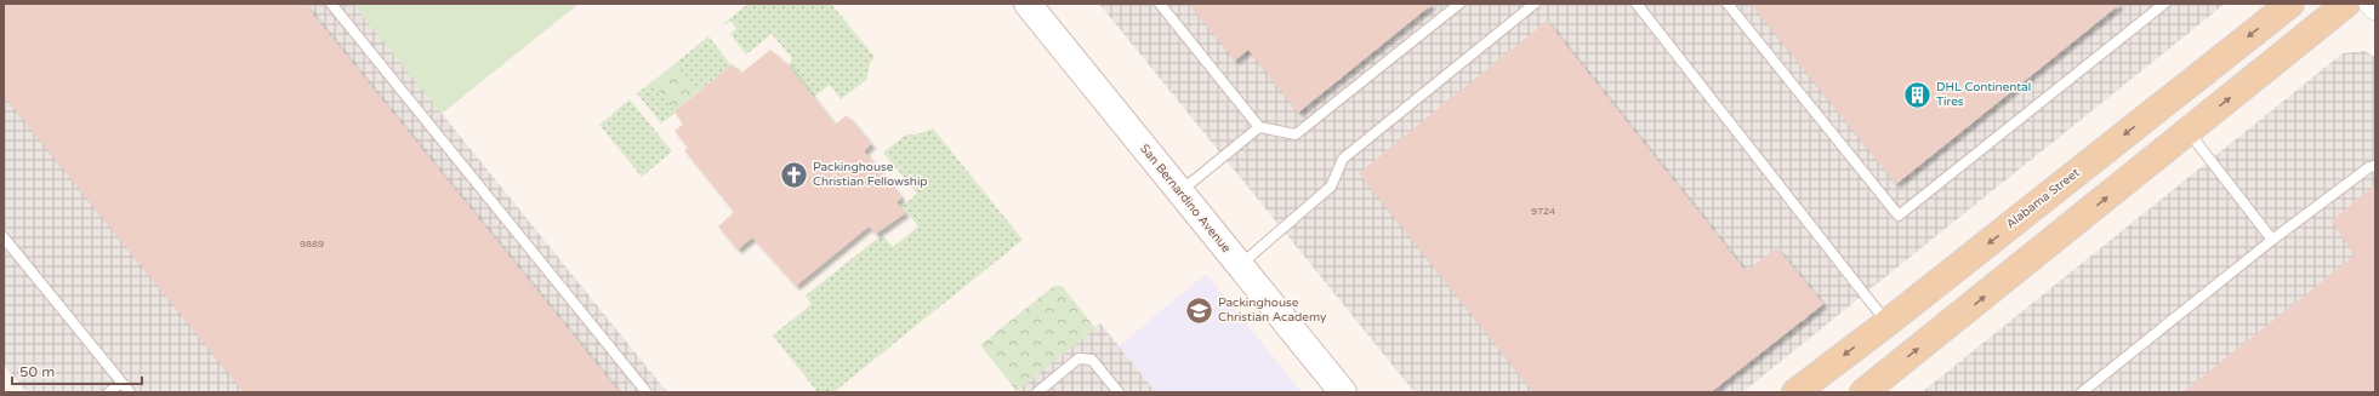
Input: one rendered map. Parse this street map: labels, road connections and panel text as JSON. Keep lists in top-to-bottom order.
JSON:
{
  "streets": {
    "main road": ["San Bernardino Avenue", "Alabama Street"]
  },
  "places": {
    "building": ["DHL Continental Tires"],
    "church": ["Packinghouse Christian Fellowship"],
    "school or university": ["Packinghouse Christian Academy"]
  },
  "house_numbers": ["9724", "9889"],
  "scale_bar": "50 m"
}
